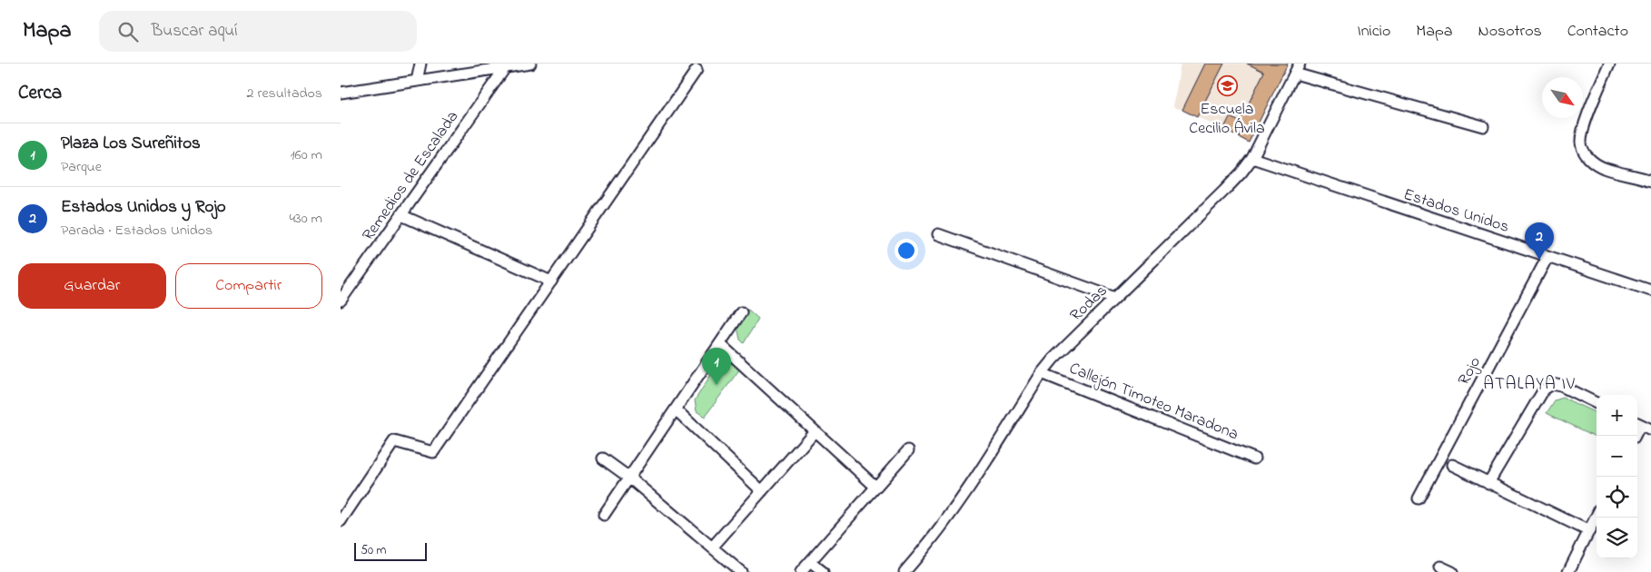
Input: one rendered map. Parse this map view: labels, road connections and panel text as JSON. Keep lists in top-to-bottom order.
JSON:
{
  "streets": {
    "street": [
      "Remedios de Escalada",
      "Estados Unidos",
      "Rodas",
      "Rojo",
      "Callejón Timoteo Maradona"
    ]
  },
  "crossings": [
    ["Estados Unidos", "Rodas"],
    ["Estados Unidos", "Rojo"],
    ["Rodas", "Callejón Timoteo Maradona"]
  ],
  "districts": ["ATALAYA IV"],
  "places": {
    "school or university": ["Escuela Cecilio Ávila"]
  },
  "scale_bar": "50 m",
  "north": "bottom right",
  "page": {
    "header": "Mapa",
    "search": "Buscar aquí",
    "nav": [
      "Inicio",
      "Mapa",
      "Nosotros",
      "Contacto"
    ],
    "heading": ["Cerca", "2 resultados"],
    "list": [
      {
        "mark": "1",
        "name": "Plaza Los Sureñitos",
        "note": "Parque",
        "value": "160 m"
      },
      {
        "mark": "2",
        "name": "Estados Unidos y Rojo",
        "note": "Parada · Estados Unidos",
        "value": "430 m"
      }
    ],
    "pins": ["2", "1"],
    "buttons": ["Guardar", "Compartir"],
    "map_buttons": ["+", "−"],
    "scale": "50 m"
  }
}
